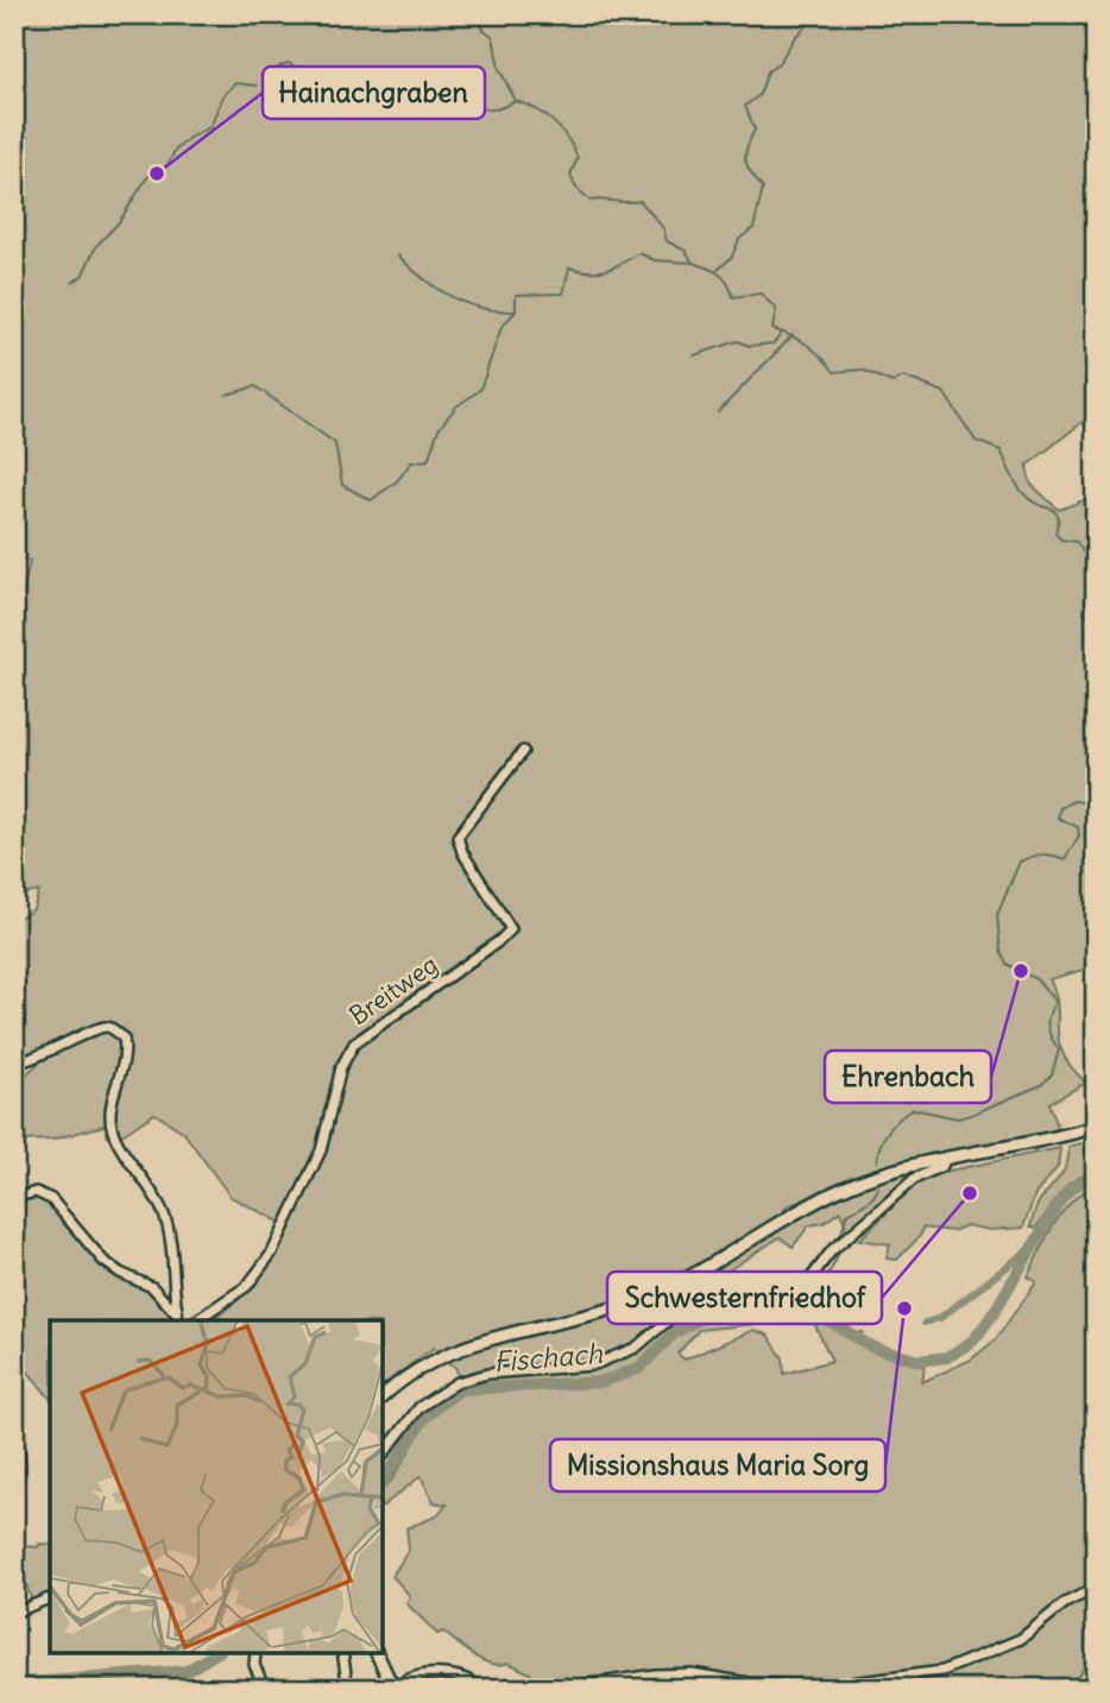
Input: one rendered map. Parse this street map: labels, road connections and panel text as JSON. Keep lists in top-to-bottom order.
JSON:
{
  "streets": {
    "street": ["Breitweg"]
  },
  "water": ["Fischach"],
  "places": [
    "Hainachgraben",
    "Ehrenbach",
    "Schwesternfriedhof",
    "Missionshaus Maria Sorg"
  ]
}
